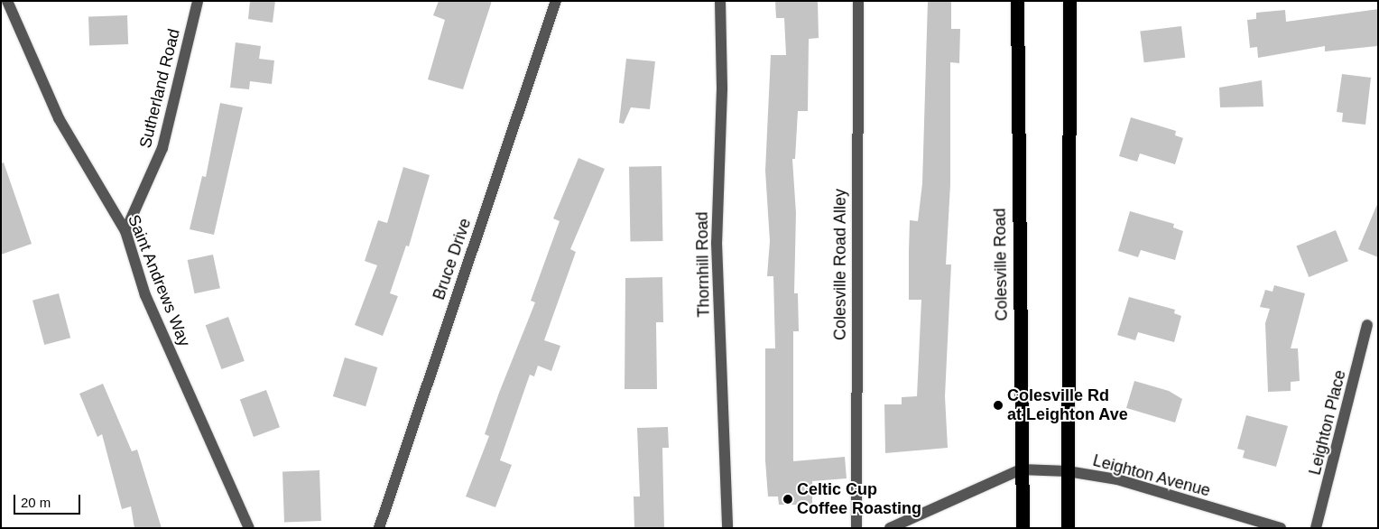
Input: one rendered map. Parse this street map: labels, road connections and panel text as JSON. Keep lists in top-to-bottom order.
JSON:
{
  "streets": {
    "highway": ["Colesville Road"],
    "street": [
      "Sutherland Road",
      "Bruce Drive",
      "Thornhill Road",
      "Colesville Road Alley",
      "Saint Andrews Way",
      "Leighton Place",
      "Leighton Avenue"
    ]
  },
  "crossings": [
    ["Sutherland Road", "Saint Andrews Way"],
    ["Colesville Road", "Leighton Avenue"]
  ],
  "places": ["Colesville Rd at Leighton Ave", "Celtic Cup Coffee Roasting"],
  "scale_bar": "20 m"
}
